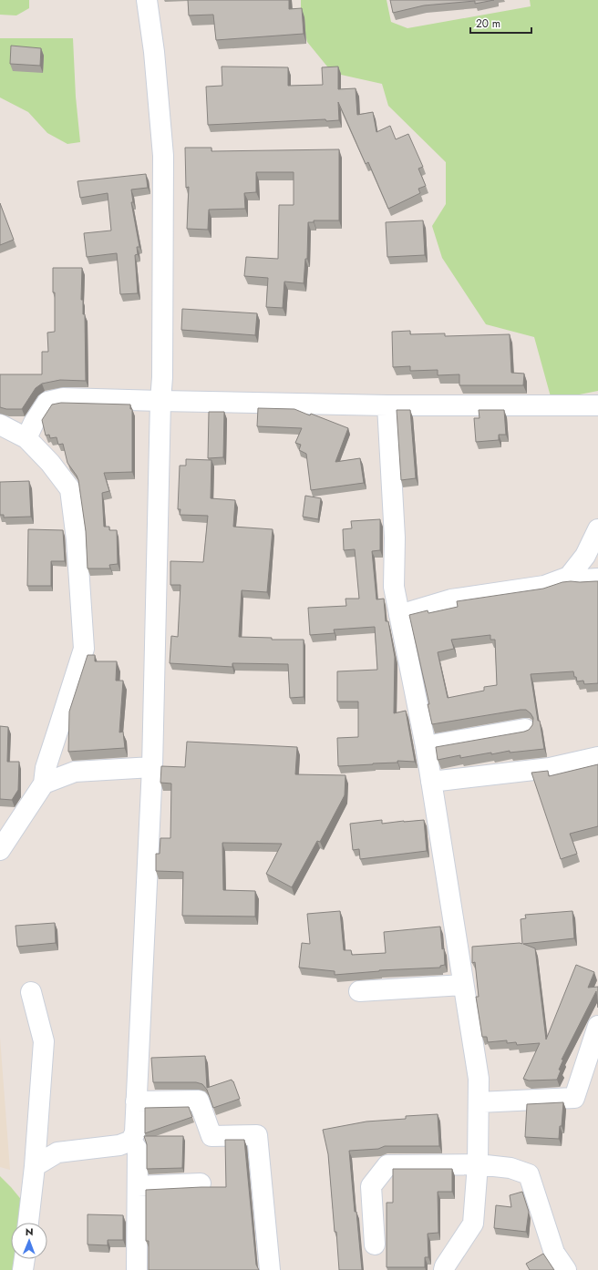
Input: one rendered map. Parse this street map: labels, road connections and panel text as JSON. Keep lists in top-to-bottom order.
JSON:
{
  "scale_bar": "20 m",
  "north": "top"
}
